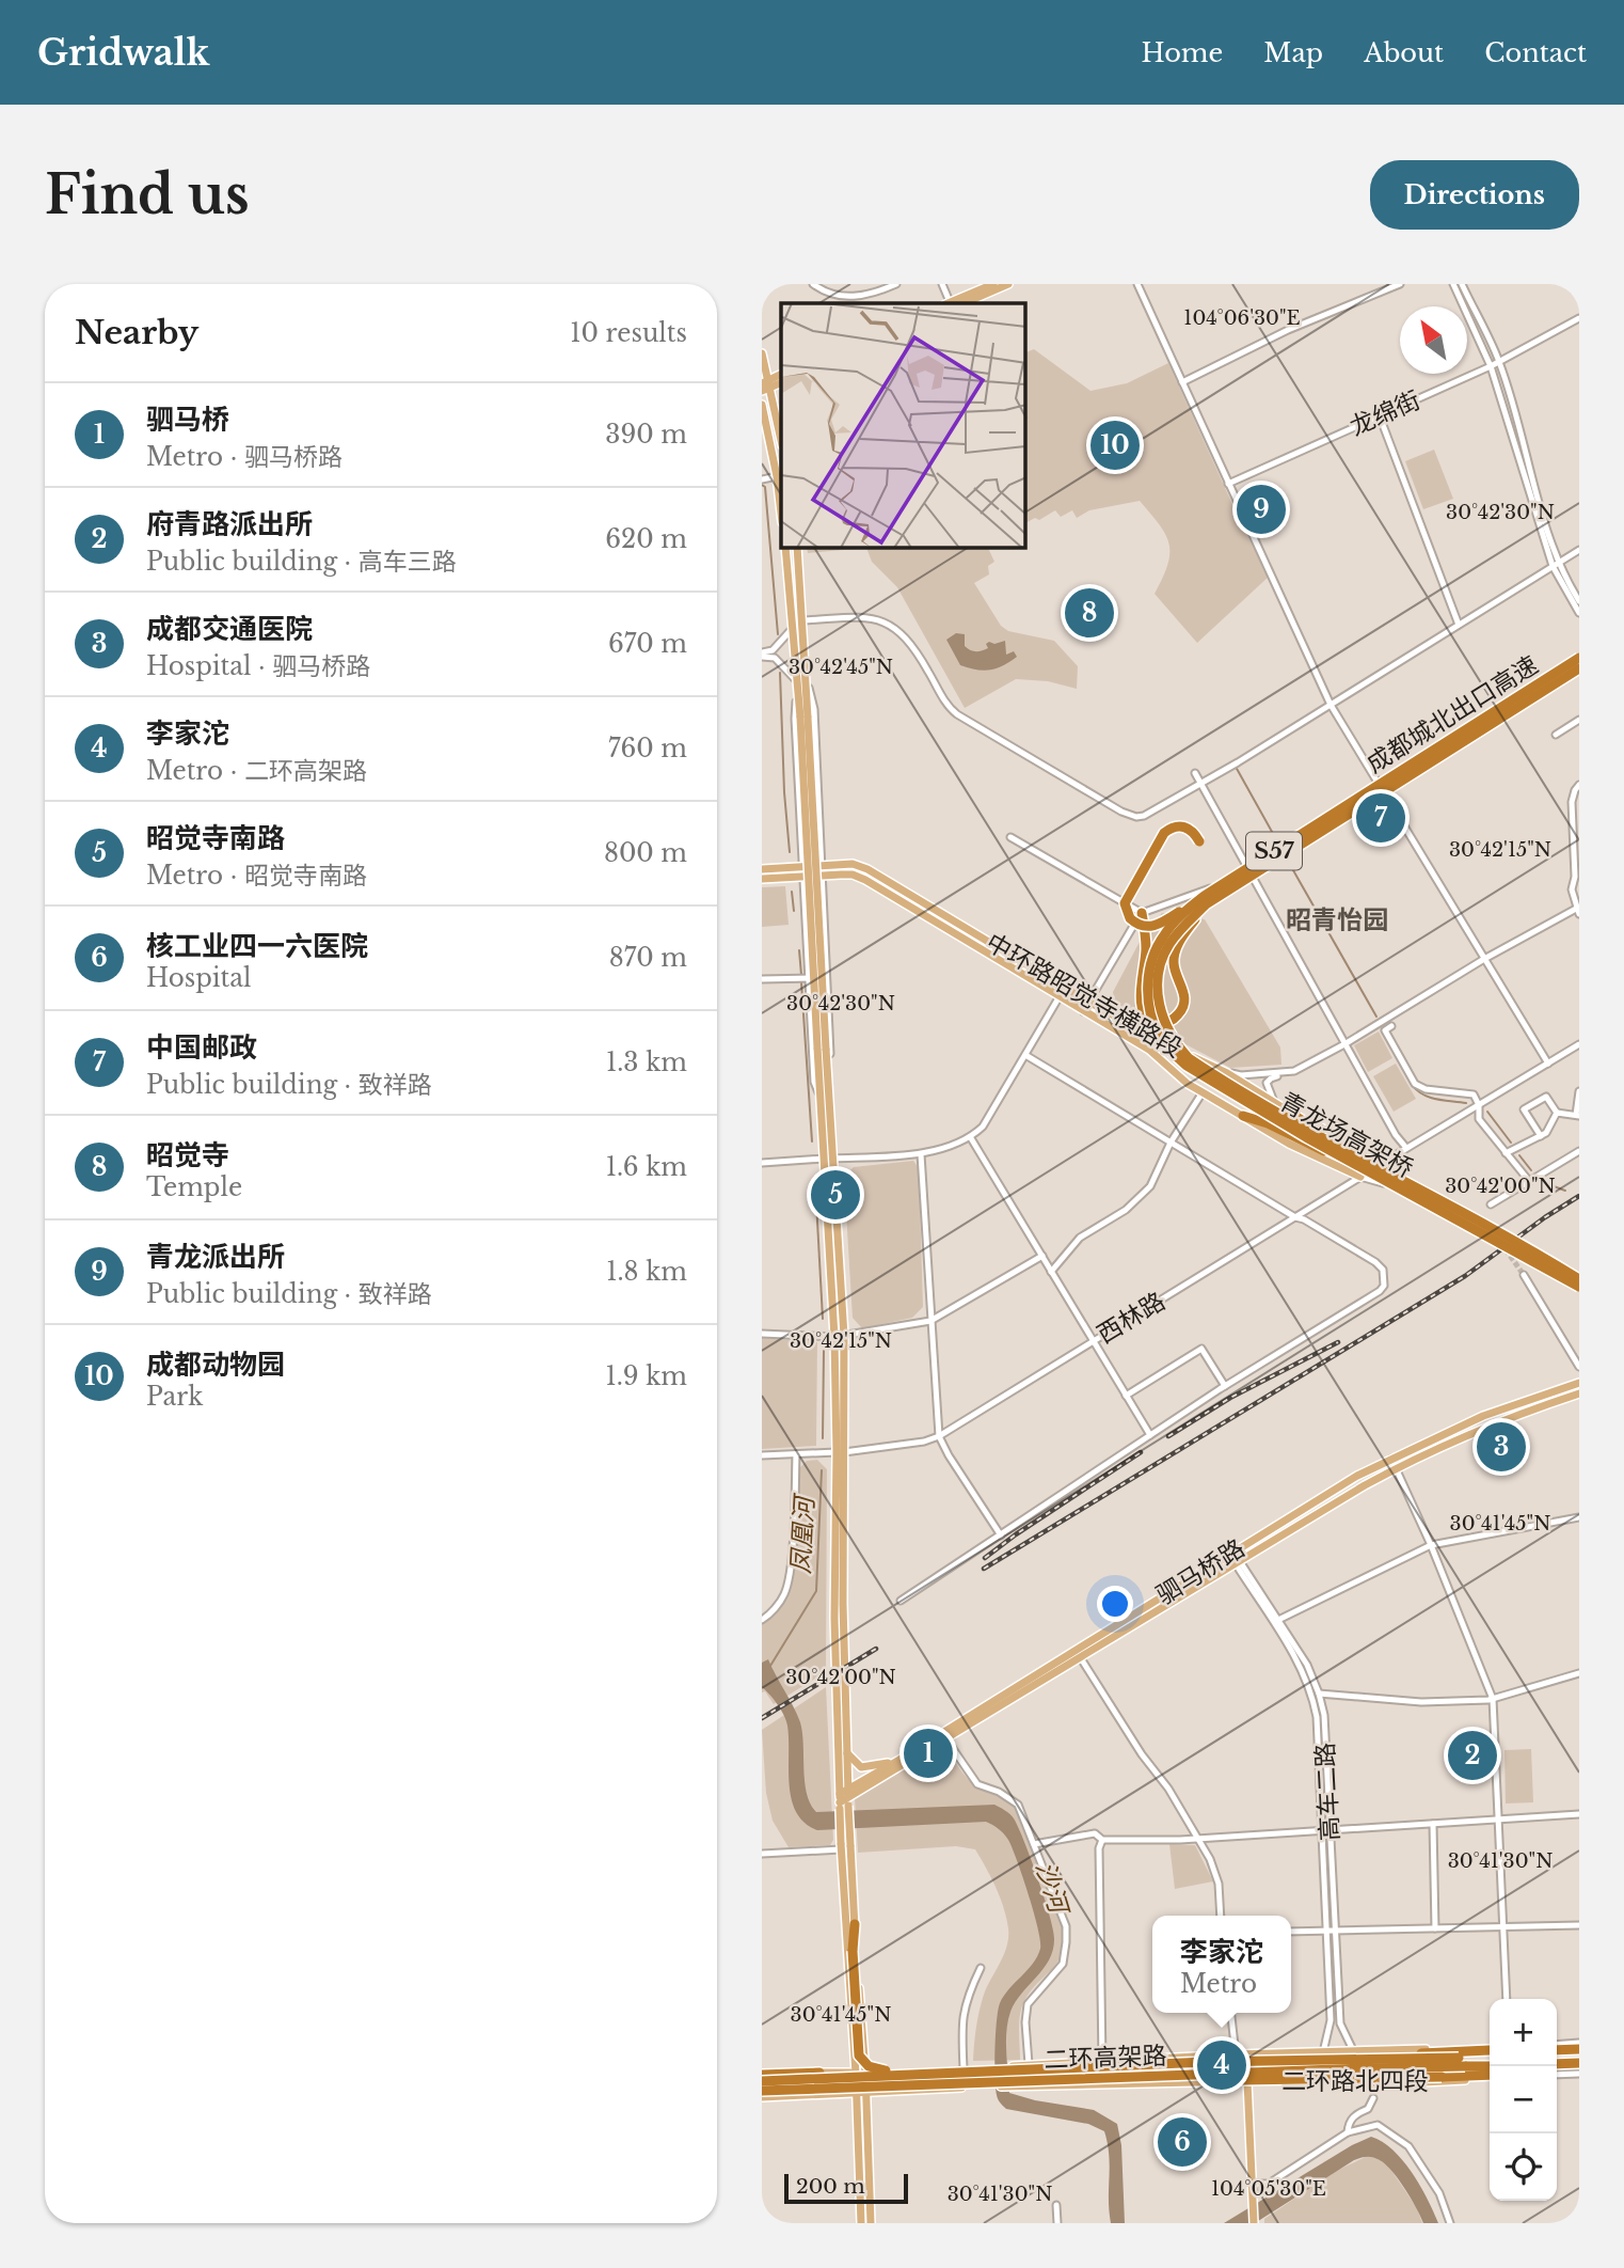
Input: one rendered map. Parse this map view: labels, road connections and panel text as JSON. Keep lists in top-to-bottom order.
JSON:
{
  "streets": {
    "highway": [
      "成都城北出口高速",
      "S57",
      "青龙场高架桥",
      "二环高架路"
    ],
    "main road": ["中环路昭觉寺横路段", "驷马桥路", "二环路北四段"],
    "street": ["龙绵街", "西林路", "高车二路"]
  },
  "crossings": [
    ["成都城北出口高速", "青龙场高架桥"],
    ["中环路昭觉寺横路段", "青龙场高架桥"],
    ["中环路昭觉寺横路段", "西林路"],
    ["青龙场高架桥", "西林路"],
    ["驷马桥路", "高车二路"],
    ["高车二路", "二环路北四段"]
  ],
  "districts": ["昭青怡园"],
  "water": ["凤凰河", "沙河"],
  "scale_bar": "200 m",
  "north": "top left",
  "page": {
    "header": "Gridwalk",
    "nav": [
      "Home",
      "Map",
      "About",
      "Contact"
    ],
    "buttons": "Directions",
    "title": "Find us",
    "heading": ["Nearby", "10 results"],
    "list": [
      {
        "mark": "1",
        "name": "驷马桥",
        "note": "Metro · 驷马桥路",
        "value": "390 m"
      },
      {
        "mark": "2",
        "name": "府青路派出所",
        "note": "Public building · 高车三路",
        "value": "620 m"
      },
      {
        "mark": "3",
        "name": "成都交通医院",
        "note": "Hospital · 驷马桥路",
        "value": "670 m"
      },
      {
        "mark": "4",
        "name": "李家沱",
        "note": "Metro · 二环高架路",
        "value": "760 m"
      },
      {
        "mark": "5",
        "name": "昭觉寺南路",
        "note": "Metro · 昭觉寺南路",
        "value": "800 m"
      },
      {
        "mark": "6",
        "name": "核工业四一六医院",
        "note": "Hospital",
        "value": "870 m"
      },
      {
        "mark": "7",
        "name": "中国邮政",
        "note": "Public building · 致祥路",
        "value": "1.3 km"
      },
      {
        "mark": "8",
        "name": "昭觉寺",
        "note": "Temple",
        "value": "1.6 km"
      },
      {
        "mark": "9",
        "name": "青龙派出所",
        "note": "Public building · 致祥路",
        "value": "1.8 km"
      },
      {
        "mark": "10",
        "name": "成都动物园",
        "note": "Park",
        "value": "1.9 km"
      }
    ],
    "pins": [
      "10",
      "9",
      "8",
      "7",
      "5",
      "3",
      "1",
      "2",
      "4",
      "6"
    ],
    "popup": ["李家沱", "Metro"],
    "map_buttons": ["+", "−"],
    "scale": "200 m"
  },
  "coordinates": [
    "104°06'30\"E",
    "30°42'30\"N",
    "30°42'45\"N",
    "30°42'15\"N",
    "30°42'00\"N",
    "30°41'45\"N",
    "30°41'30\"N",
    "104°05'30\"E"
  ]
}
